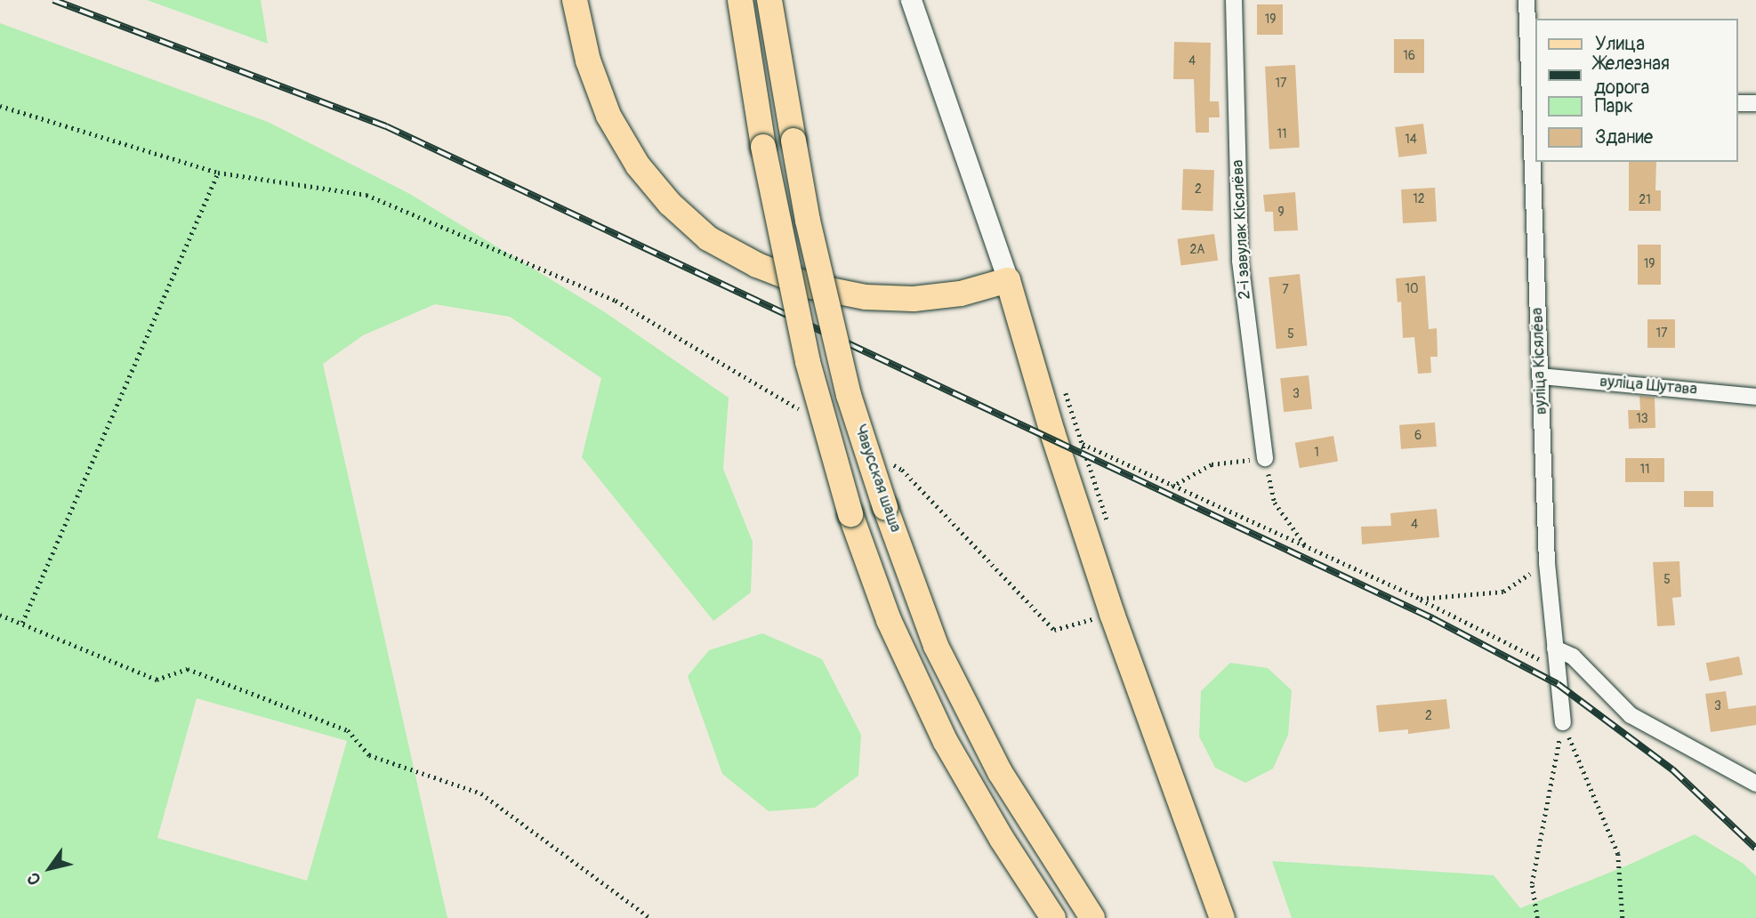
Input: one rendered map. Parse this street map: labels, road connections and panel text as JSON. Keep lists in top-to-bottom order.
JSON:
{
  "streets": {
    "main road": ["Чавусская шаша"],
    "street": ["2-і завулак Кісялёва", "вуліца Кісялёва", "вуліца Шутава"]
  },
  "crossings": [
    ["вуліца Кісялёва", "вуліца Шутава"]
  ],
  "house_numbers": [
    "19",
    "16",
    "4",
    "17",
    "11",
    "14",
    "2",
    "12",
    "21",
    "9",
    "2А",
    "19",
    "10",
    "7",
    "17",
    "5",
    "3",
    "13",
    "6",
    "1",
    "11",
    "4",
    "5",
    "3",
    "2"
  ],
  "legend": [
    "Улица",
    "Железная дорога",
    "Парк",
    "Здание"
  ],
  "north": "bottom left"
}
